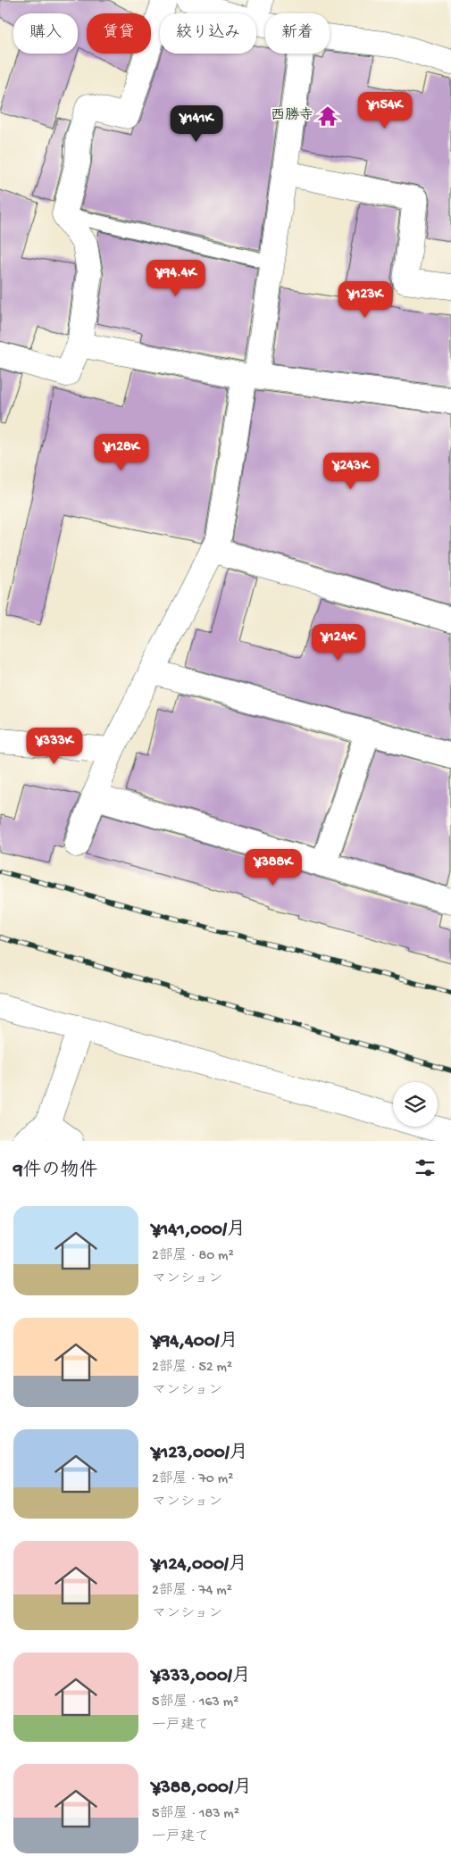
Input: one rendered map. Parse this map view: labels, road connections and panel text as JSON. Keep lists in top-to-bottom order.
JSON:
{
  "places": {
    "temple": ["西勝寺"]
  },
  "page": {
    "chip": [
      "購入",
      "賃貸",
      "絞り込み",
      "新着"
    ],
    "price": [
      "¥154K",
      "¥141K",
      "¥94.4K",
      "¥123K",
      "¥128K",
      "¥243K",
      "¥124K",
      "¥333K",
      "¥388K"
    ],
    "heading": "9件の物件",
    "list": [
      {
        "name": "¥141,000/月",
        "note": "2部屋 · 80 m² · マンション"
      },
      {
        "name": "¥94,400/月",
        "note": "2部屋 · 52 m² · マンション"
      },
      {
        "name": "¥123,000/月",
        "note": "2部屋 · 70 m² · マンション"
      },
      {
        "name": "¥124,000/月",
        "note": "2部屋 · 74 m² · マンション"
      },
      {
        "name": "¥333,000/月",
        "note": "5部屋 · 163 m² · 一戸建て"
      },
      {
        "name": "¥388,000/月",
        "note": "5部屋 · 183 m² · 一戸建て"
      }
    ]
  }
}
